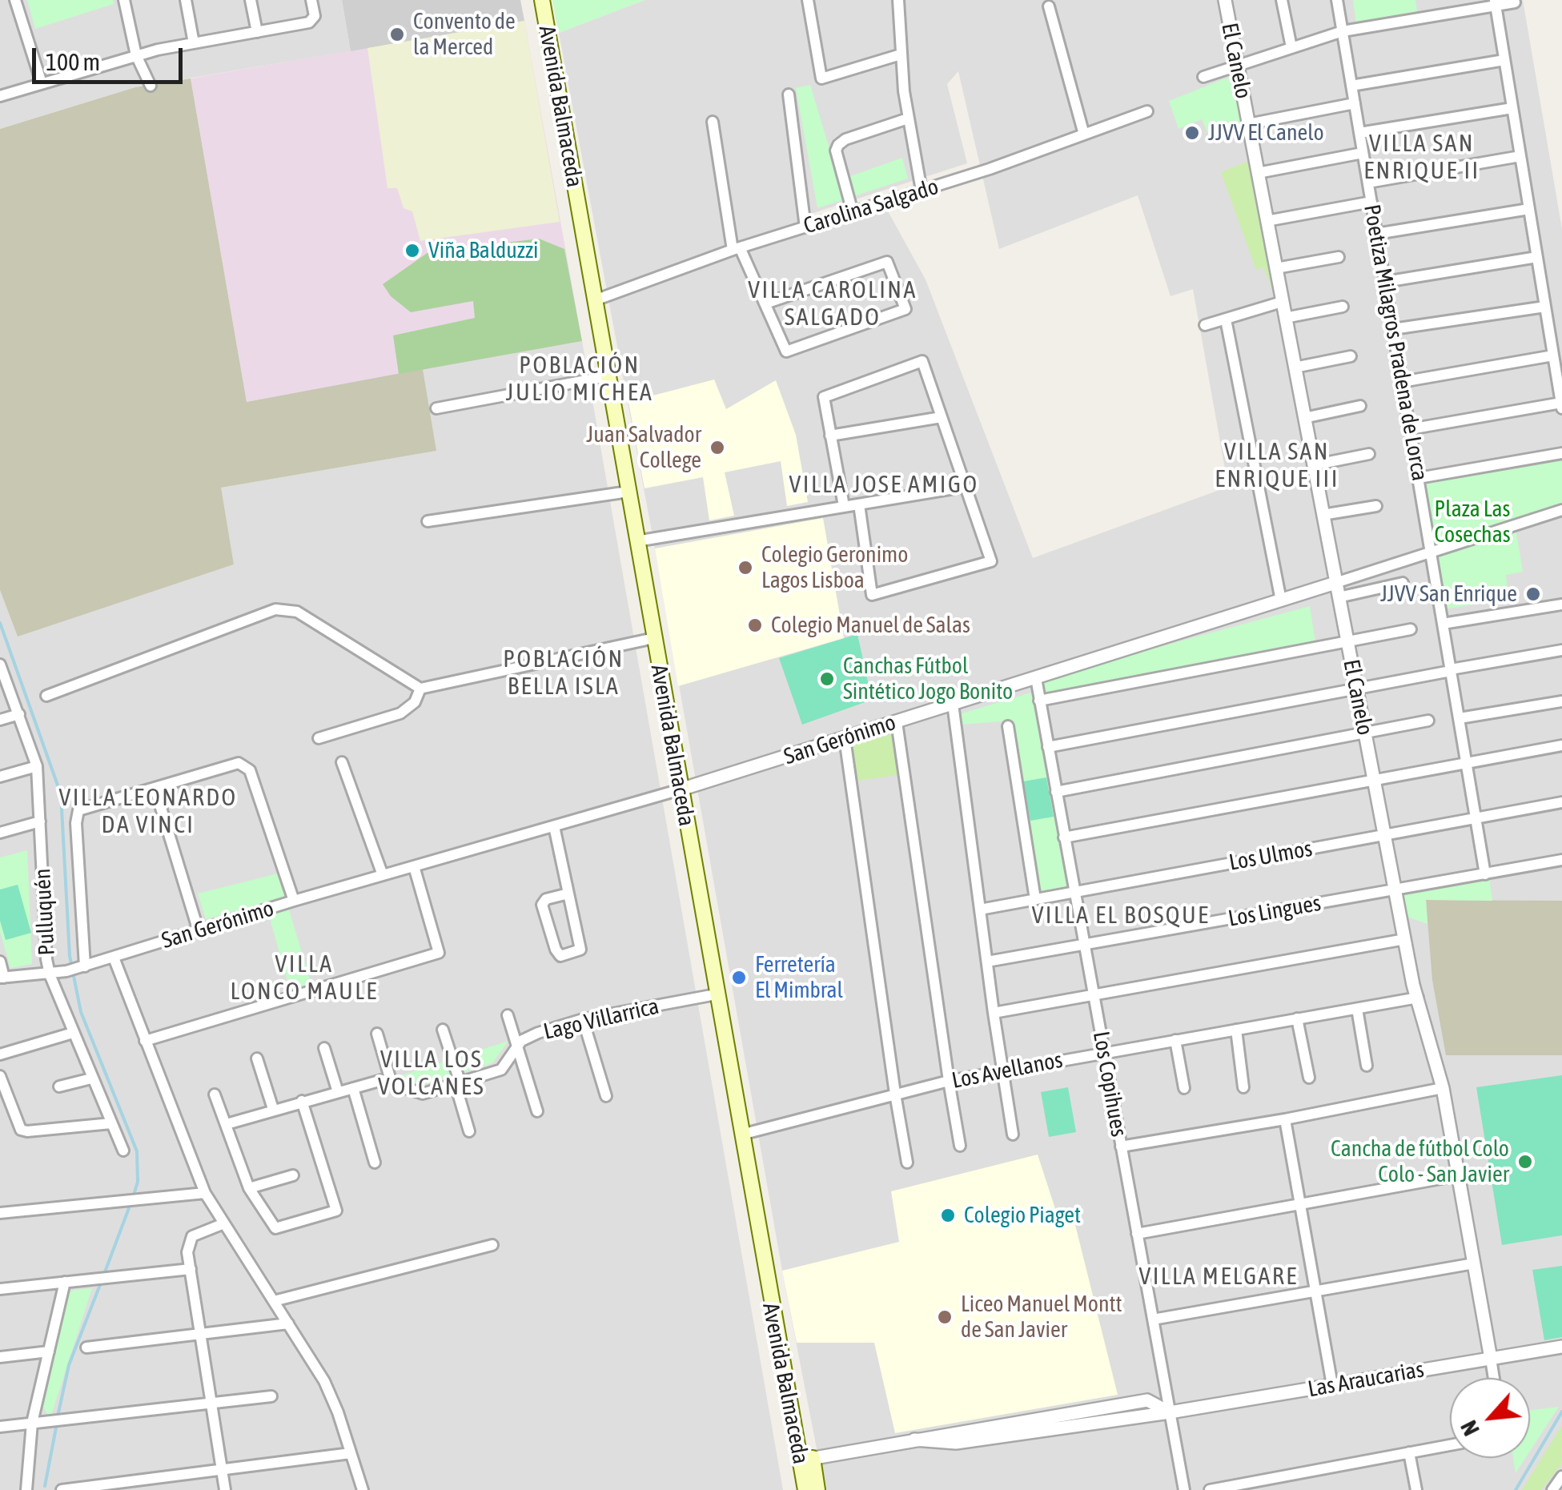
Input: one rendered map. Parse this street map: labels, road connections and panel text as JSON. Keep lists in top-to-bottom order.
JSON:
{
  "streets": {
    "main road": ["Avenida Balmaceda"],
    "street": [
      "El Canelo",
      "Carolina Salgado",
      "Poetiza Milagros Pradena de Lorca",
      "San Gerónimo",
      "Los Ulmos",
      "Los Lingues",
      "Pulluquén",
      "Lago Villarrica",
      "Los Avellanos",
      "Los Copihues",
      "Las Araucarias"
    ]
  },
  "crossings": [
    ["El Canelo", "San Gerónimo"],
    ["El Canelo", "Los Ulmos"],
    ["El Canelo", "Los Lingues"],
    ["El Canelo", "Los Avellanos"],
    ["El Canelo", "Las Araucarias"],
    ["Avenida Balmaceda", "Carolina Salgado"],
    ["Avenida Balmaceda", "San Gerónimo"],
    ["Avenida Balmaceda", "Lago Villarrica"],
    ["Avenida Balmaceda", "Los Avellanos"],
    ["Avenida Balmaceda", "Las Araucarias"],
    ["Poetiza Milagros Pradena de Lorca", "San Gerónimo"],
    ["Poetiza Milagros Pradena de Lorca", "Los Ulmos"],
    ["Poetiza Milagros Pradena de Lorca", "Los Lingues"],
    ["San Gerónimo", "Pulluquén"],
    ["San Gerónimo", "Los Copihues"],
    ["Los Ulmos", "Los Copihues"],
    ["Los Lingues", "Los Copihues"],
    ["Los Avellanos", "Los Copihues"],
    ["Los Copihues", "Las Araucarias"]
  ],
  "districts": [
    "VILLA SAN ENRIQUE II",
    "VILLA CAROLINA SALGADO",
    "POBLACIÓN JULIO MICHEA",
    "VILLA SAN ENRIQUE III",
    "VILLA JOSE AMIGO",
    "POBLACIÓN BELLA ISLA",
    "VILLA LEONARDO DA VINCI",
    "VILLA EL BOSQUE",
    "VILLA LONCO MAULE",
    "VILLA LOS VOLCANES",
    "VILLA MELGARE"
  ],
  "parks": ["Plaza Las Cosechas"],
  "places": [
    "Convento de la Merced",
    "JJVV El Canelo",
    "Viña Balduzzi",
    "Juan Salvador College",
    "Colegio Geronimo Lagos Lisboa",
    "JJVV San Enrique",
    "Colegio Manuel de Salas",
    "Canchas Fútbol Sintético Jogo Bonito",
    "Ferretería El Mimbral",
    "Cancha de fútbol Colo Colo - San Javier",
    "Colegio Piaget",
    "Liceo Manuel Montt de San Javier"
  ],
  "scale_bar": "100 m",
  "north": "bottom left"
}
